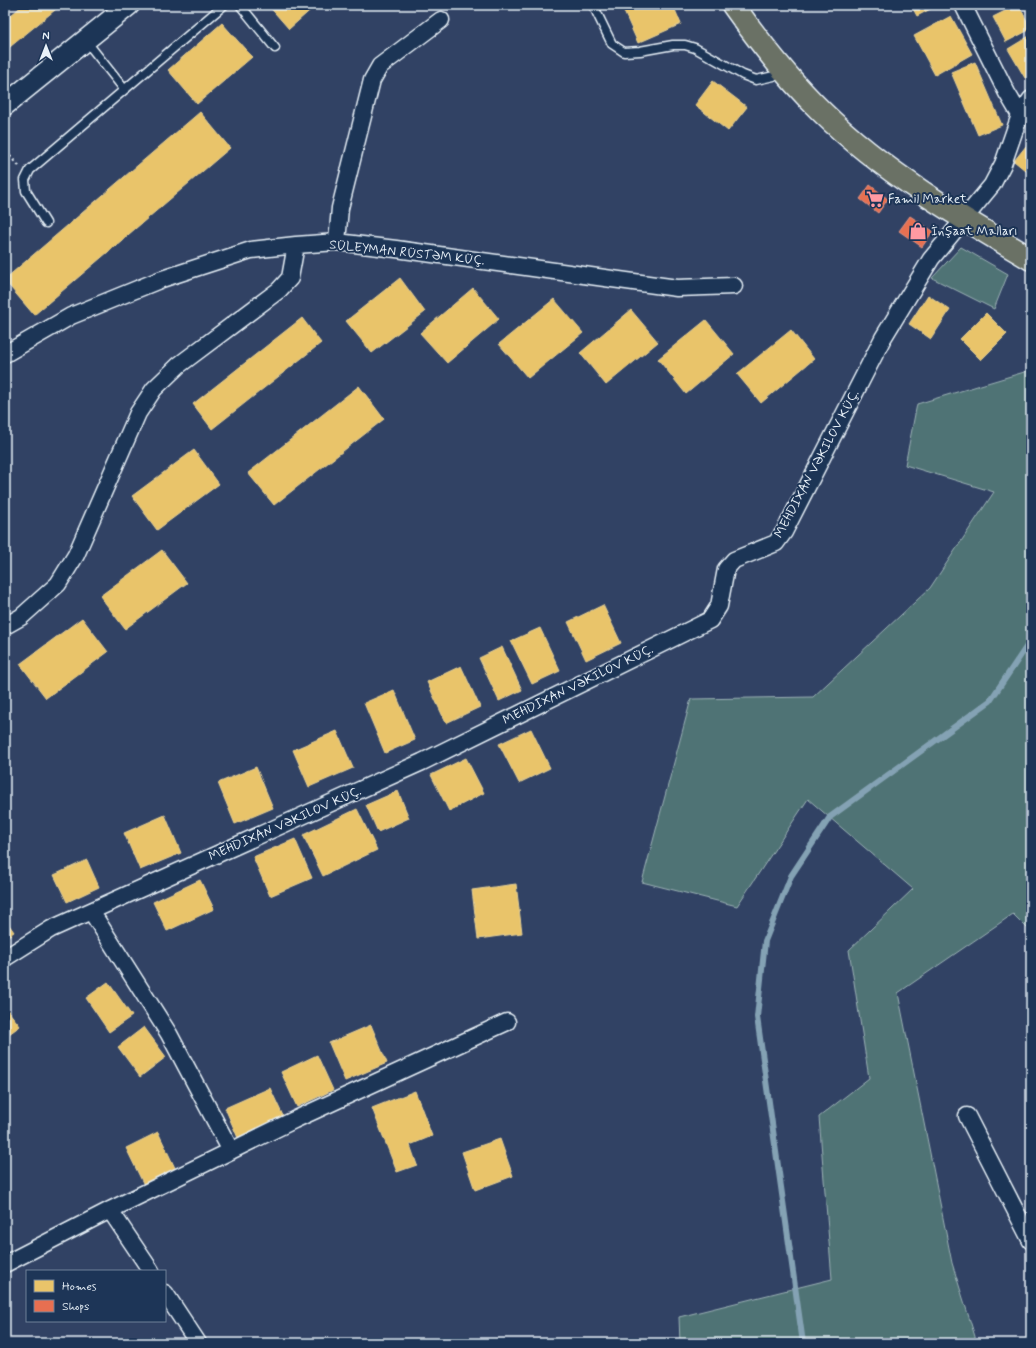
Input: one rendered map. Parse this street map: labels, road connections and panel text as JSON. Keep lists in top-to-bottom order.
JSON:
{
  "streets": {
    "street": ["SÜLEYMAN RÜSTƏM KÜÇ.", "MEHDIXAN VƏKILOV KÜÇ."]
  },
  "places": {
    "supermarket": ["Famil Market"],
    "shop": ["İnşaat Malları"]
  },
  "legend": ["Homes", "Shops"],
  "north": "top"
}
